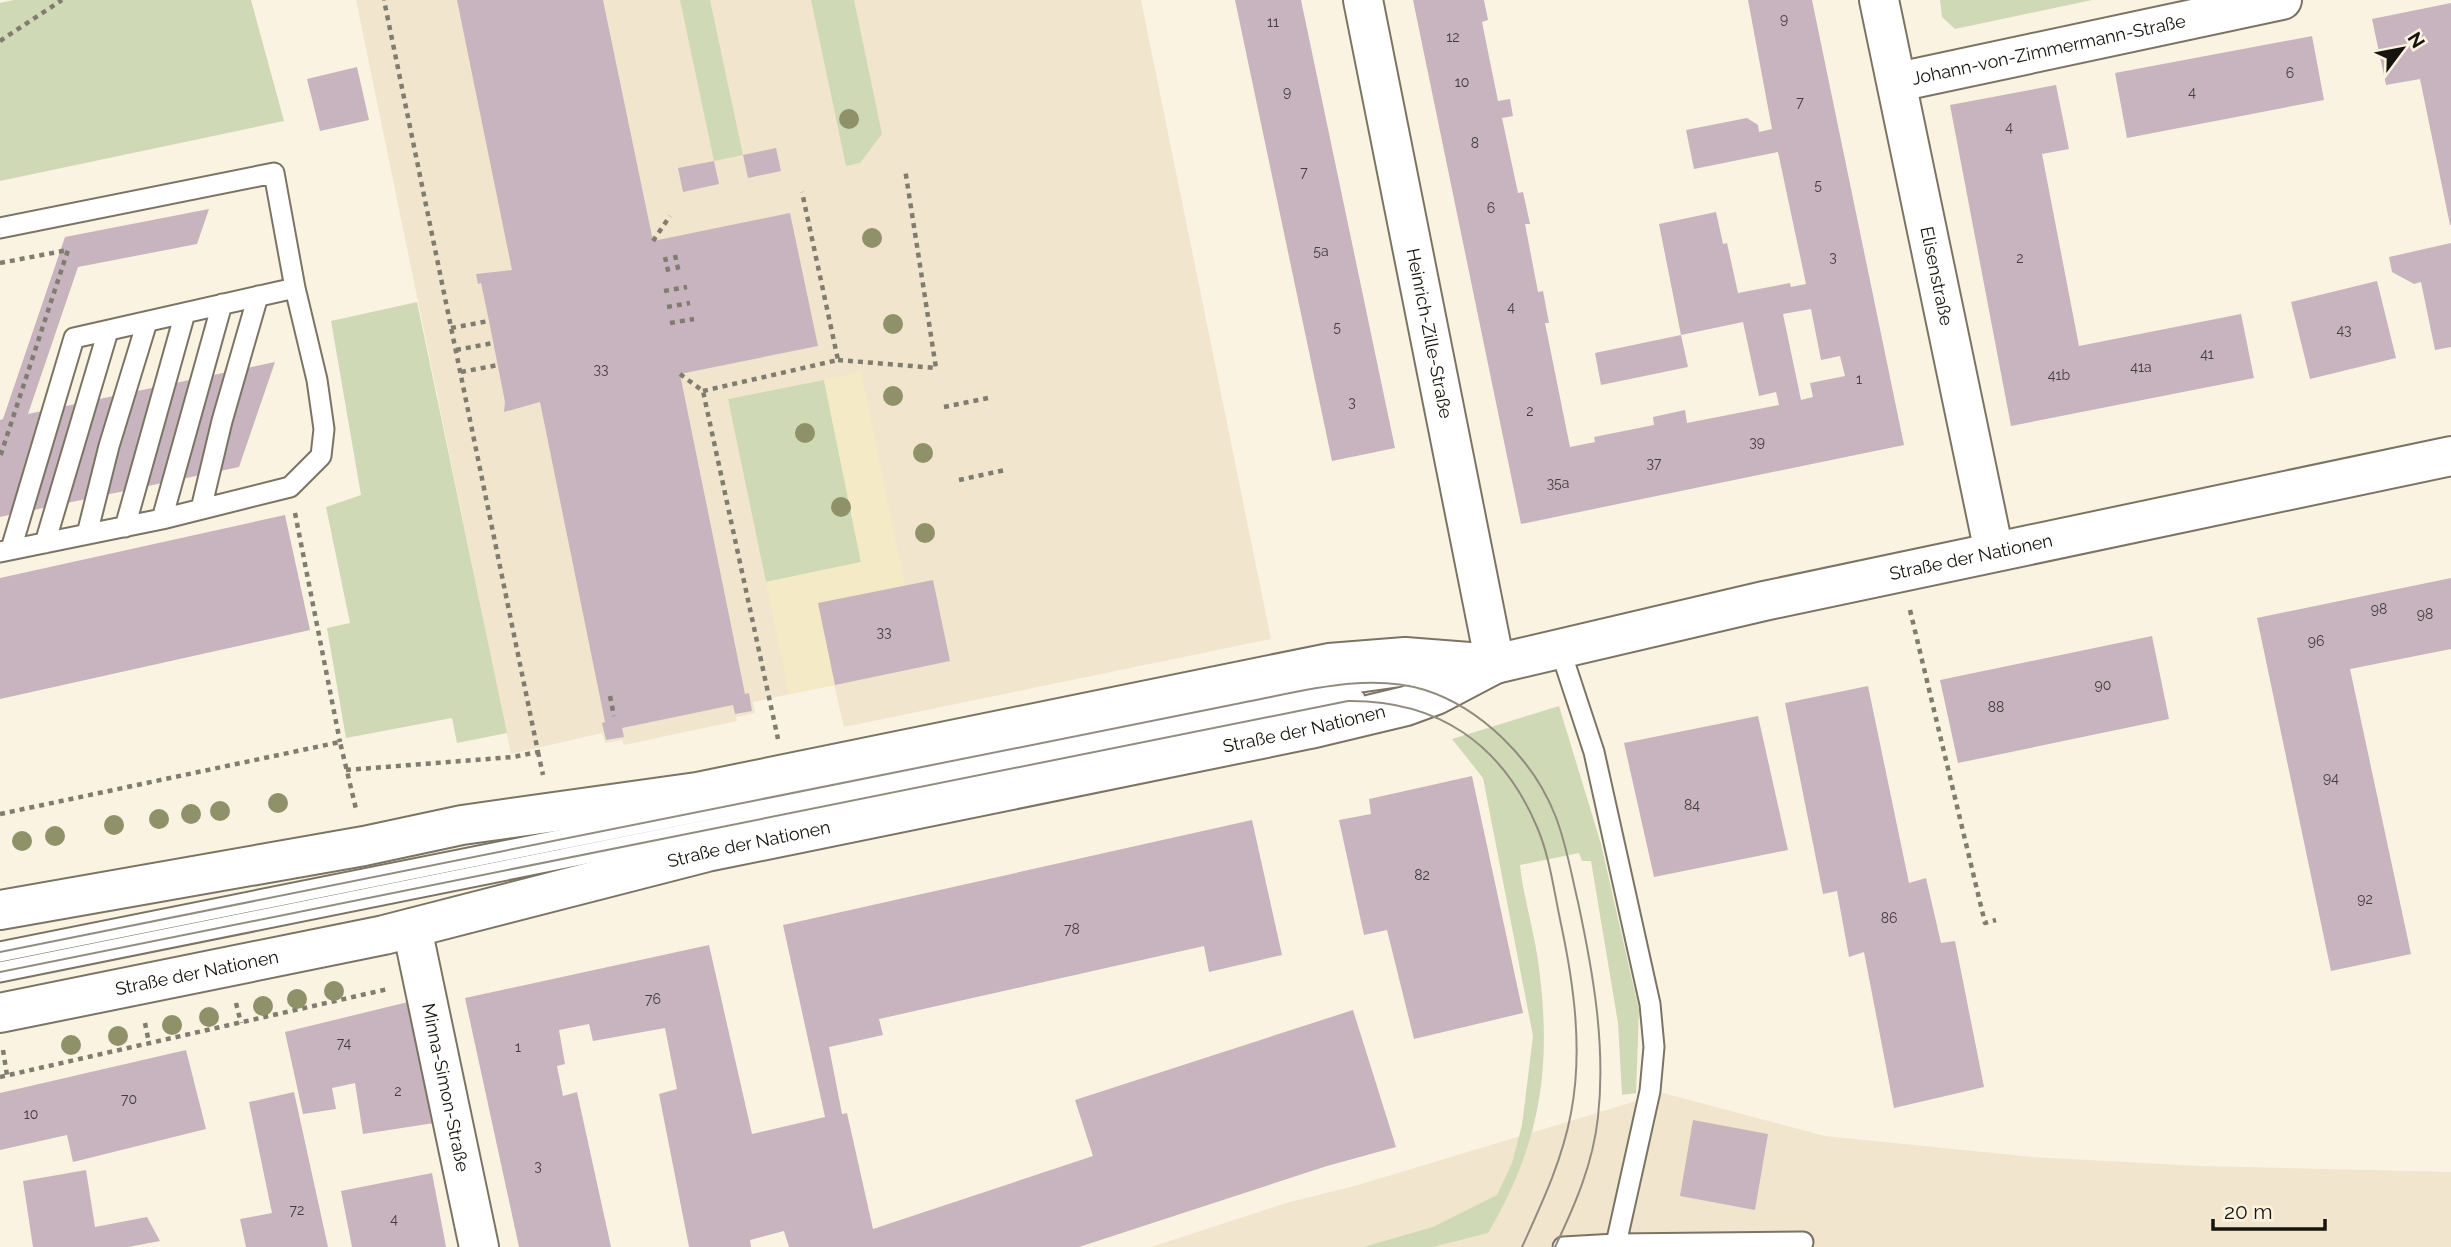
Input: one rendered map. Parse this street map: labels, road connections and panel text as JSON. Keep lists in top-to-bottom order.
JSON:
{
  "streets": {
    "main road": [
      "Johann-von-Zimmermann-Straße",
      "Elisenstraße",
      "Heinrich-Zille-Straße",
      "Straße der Nationen",
      "Minna-Simon-Straße"
    ]
  },
  "crossings": [
    ["Johann-von-Zimmermann-Straße", "Elisenstraße"],
    ["Elisenstraße", "Straße der Nationen"],
    ["Heinrich-Zille-Straße", "Straße der Nationen"],
    ["Straße der Nationen", "Minna-Simon-Straße"]
  ],
  "house_numbers": [
    "9",
    "11",
    "12",
    "6",
    "10",
    "9",
    "4",
    "7",
    "4",
    "8",
    "7",
    "5",
    "6",
    "5a",
    "3",
    "2",
    "4",
    "5",
    "43",
    "41",
    "41a",
    "33",
    "41b",
    "1",
    "3",
    "2",
    "39",
    "37",
    "35a",
    "98",
    "98",
    "33",
    "96",
    "90",
    "88",
    "94",
    "84",
    "82",
    "92",
    "86",
    "78",
    "76",
    "74",
    "1",
    "2",
    "70",
    "10",
    "3",
    "72",
    "4"
  ],
  "scale_bar": "20 m",
  "north": "top right"
}
